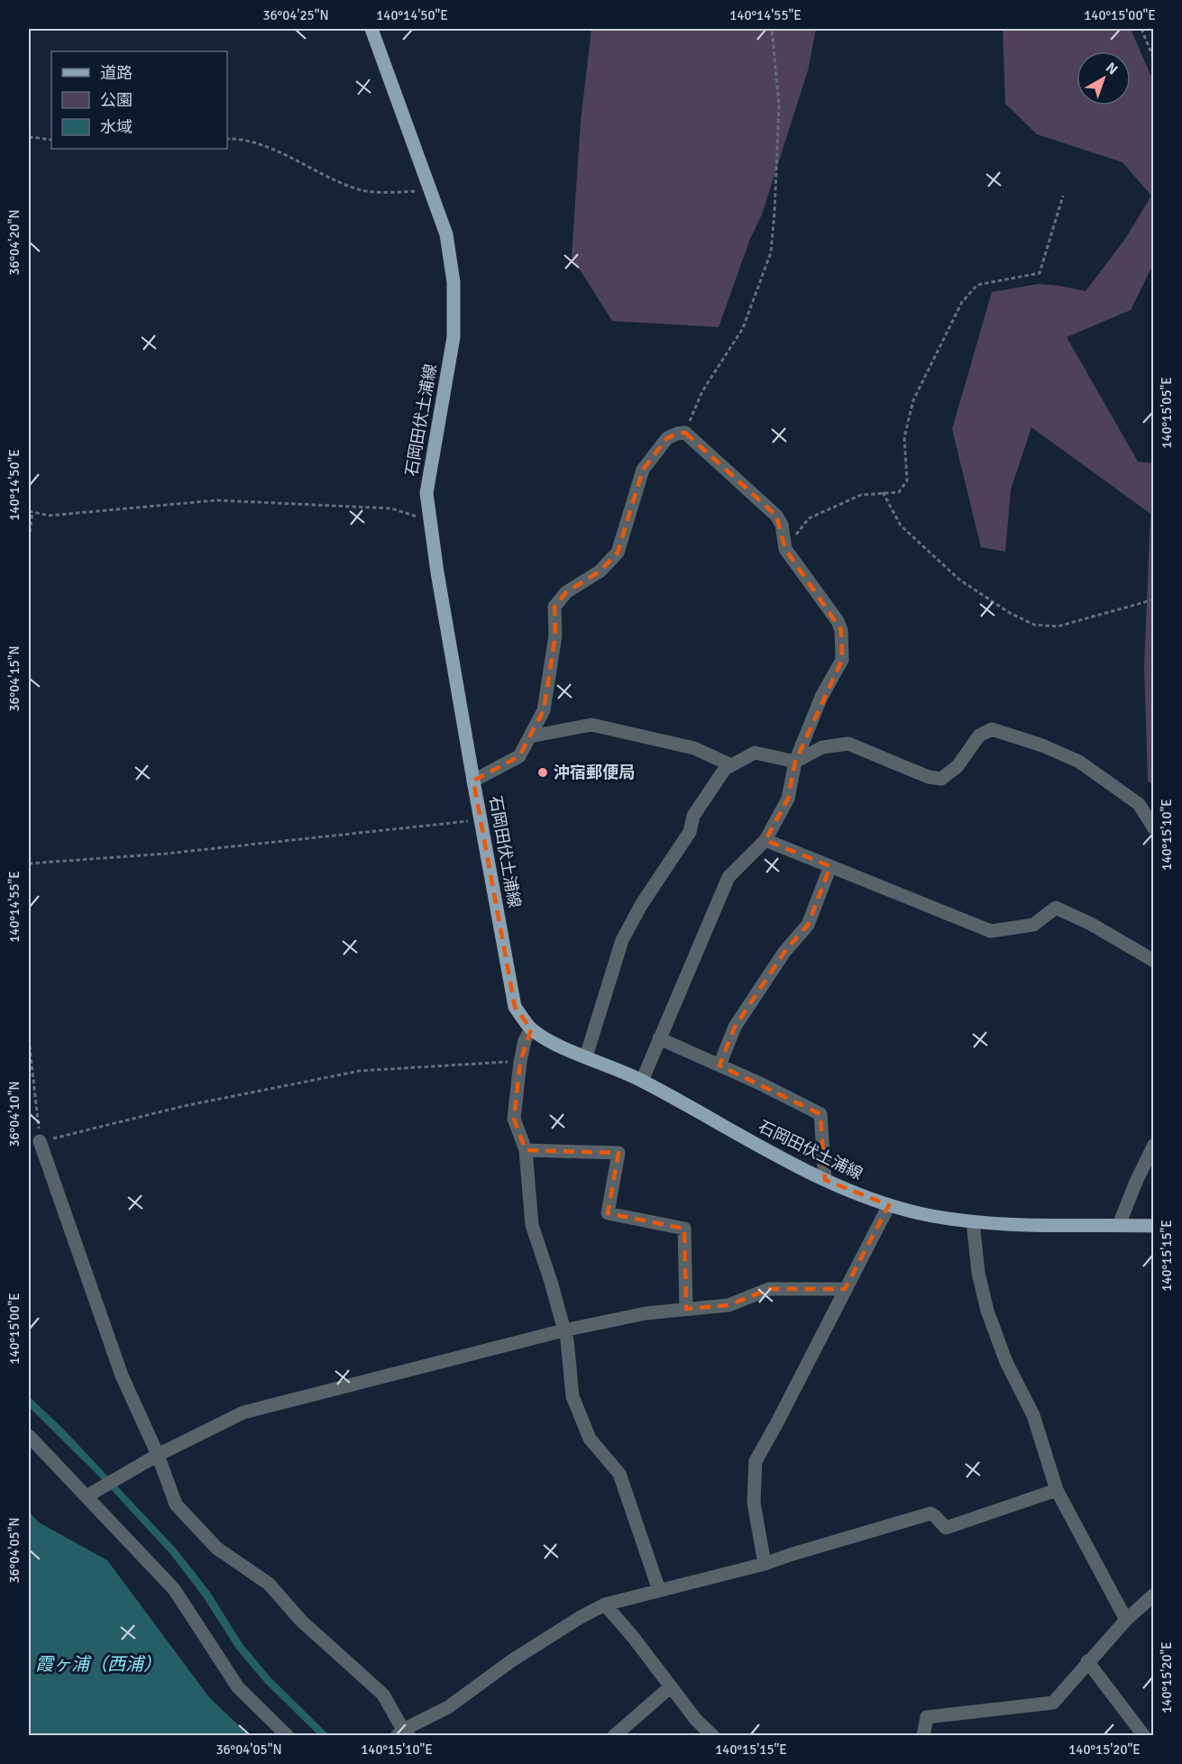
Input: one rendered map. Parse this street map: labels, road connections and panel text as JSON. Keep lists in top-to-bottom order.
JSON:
{
  "streets": {
    "main road": ["石岡田伏土浦線"]
  },
  "water": ["霞ヶ浦（西浦）"],
  "places": ["沖宿郵便局"],
  "legend": ["道路", "公園", "水域"],
  "north": "top right",
  "coordinates": [
    "36°04'25\"N",
    "140°14'50\"E",
    "140°14'55\"E",
    "140°15'00\"E",
    "36°04'20\"N",
    "140°15'05\"E",
    "36°04'15\"N",
    "140°15'10\"E",
    "36°04'10\"N",
    "140°15'15\"E",
    "36°04'05\"N",
    "140°15'20\"E"
  ]
}
